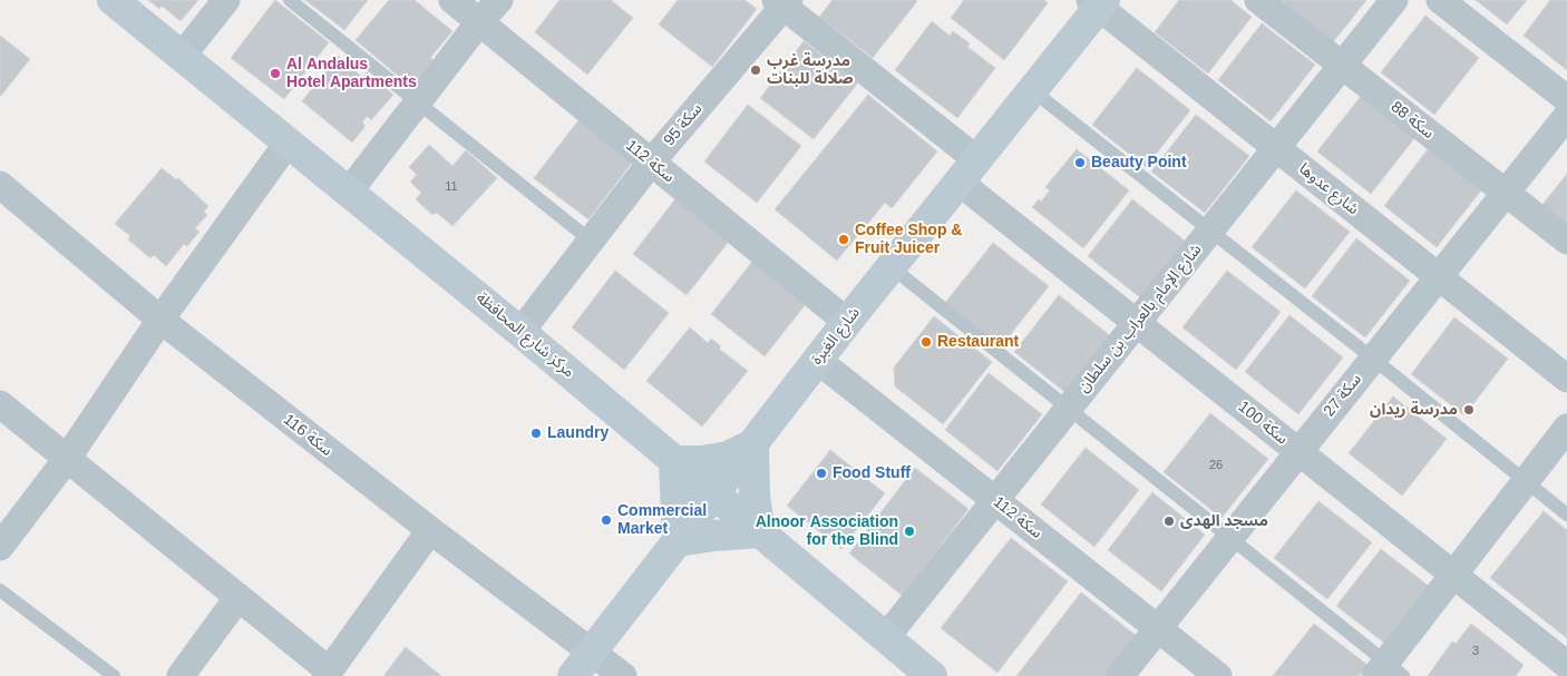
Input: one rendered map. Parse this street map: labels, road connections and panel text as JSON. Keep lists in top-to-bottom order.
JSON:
{
  "streets": {
    "street": [
      "سكة 88",
      "سكة 95",
      "سكة 112",
      "شارع عدوها",
      "شارع الإمام بالعراب بن سلطان",
      "مركز شارع المحافظة",
      "شارع الغبرة",
      "سكة 27",
      "سكة 100",
      "سكة 116"
    ]
  },
  "crossings": [
    ["سكة 88", "شارع الإمام بالعراب بن سلطان"],
    ["سكة 88", "سكة 27"],
    ["سكة 95", "سكة 112"],
    ["سكة 95", "مركز شارع المحافظة"],
    ["سكة 95", "سكة 100"],
    ["سكة 112", "شارع الإمام بالعراب بن سلطان"],
    ["سكة 112", "شارع الغبرة"],
    ["سكة 112", "سكة 27"],
    ["شارع عدوها", "شارع الإمام بالعراب بن سلطان"],
    ["شارع عدوها", "شارع الغبرة"],
    ["شارع عدوها", "سكة 27"],
    ["شارع الإمام بالعراب بن سلطان", "مركز شارع المحافظة"],
    ["شارع الإمام بالعراب بن سلطان", "سكة 100"],
    ["مركز شارع المحافظة", "شارع الغبرة"],
    ["شارع الغبرة", "سكة 100"],
    ["شارع الغبرة", "سكة 116"],
    ["سكة 27", "سكة 100"]
  ],
  "places": [
    "مدرسة غرب صلالة للبنات",
    "Al Andalus Hotel Apartments",
    "Beauty Point",
    "Coffee Shop & Fruit Juicer",
    "Restaurant",
    "مدرسة ريدان",
    "Laundry",
    "Food Stuff",
    "Commercial Market",
    "مسجد الهدى",
    "Alnoor Association for the Blind"
  ],
  "house_numbers": ["11", "26", "3"]
}
